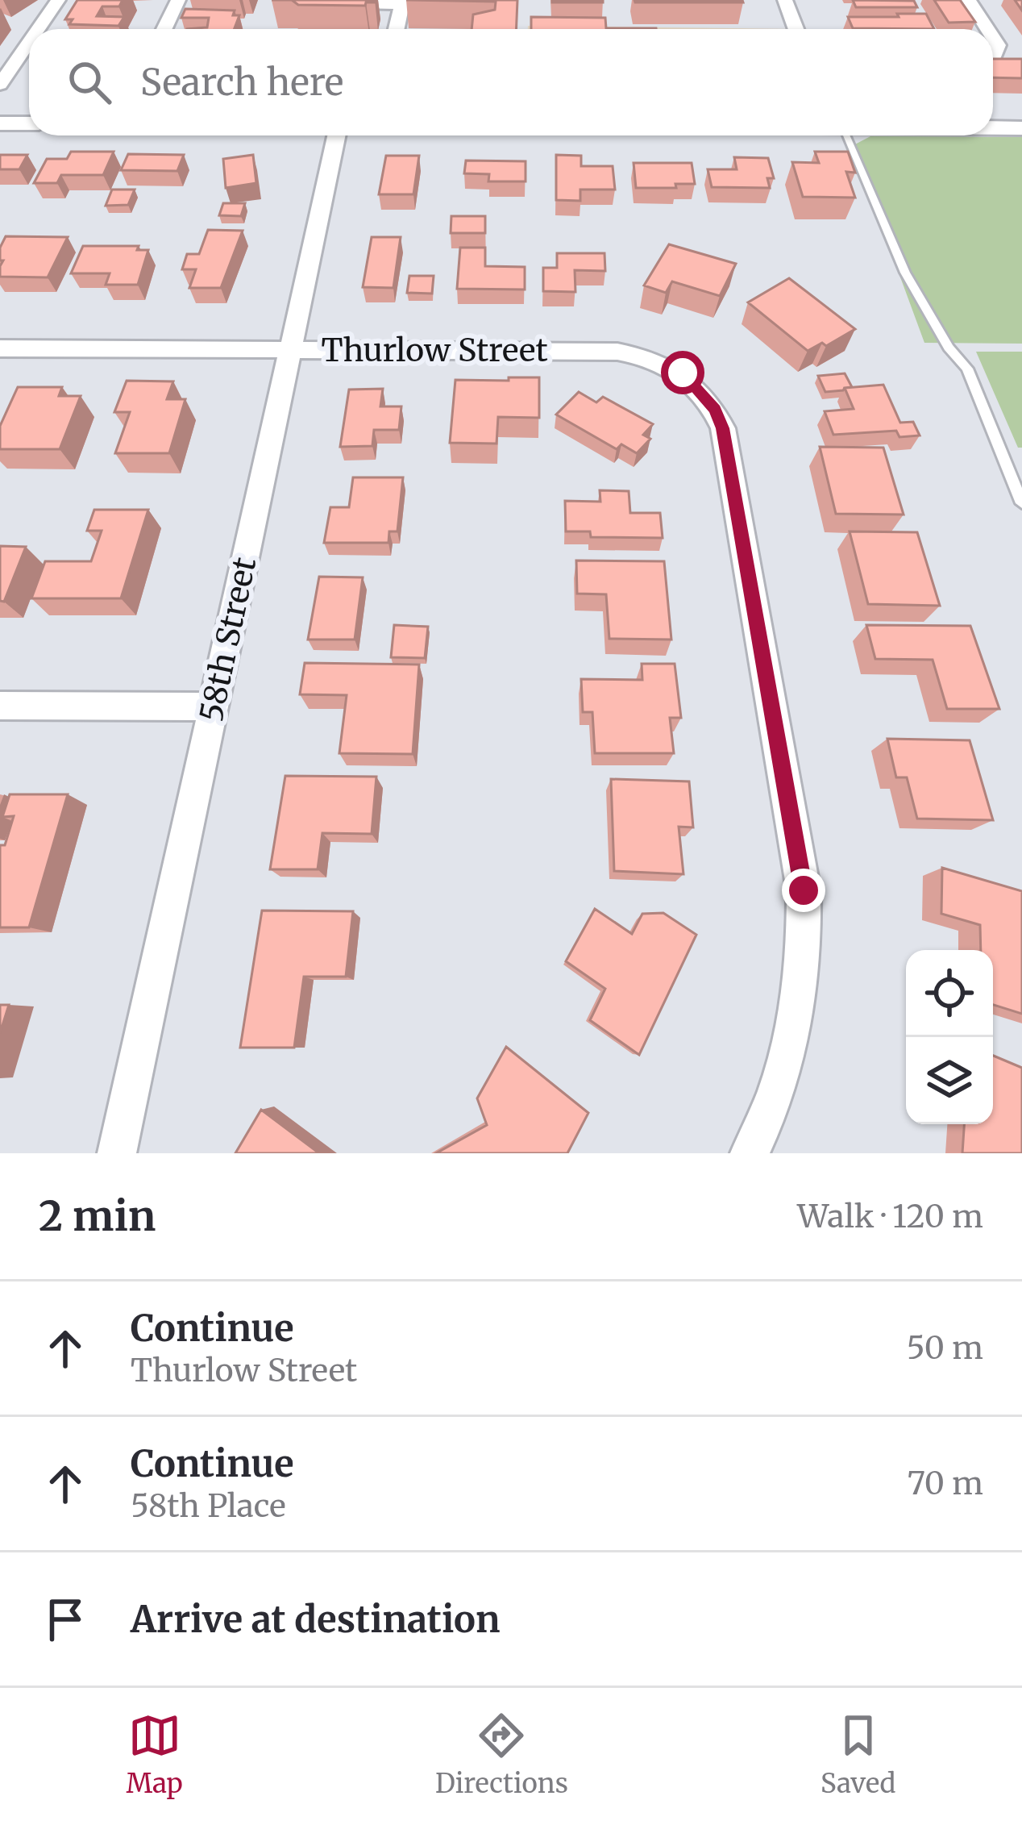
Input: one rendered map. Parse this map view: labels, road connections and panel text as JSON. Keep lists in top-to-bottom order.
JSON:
{
  "streets": {
    "street": ["Thurlow Street", "58th Street"]
  },
  "crossings": [
    ["Thurlow Street", "58th Street"]
  ],
  "page": {
    "search": "Search here",
    "heading": ["2 min", "Walk · 120 m"],
    "list": [
      ["Continue", "Thurlow Street", "50 m"],
      ["Continue", "58th Place", "70 m"],
      "Arrive at destination"
    ],
    "nav": ["Map", "Directions", "Saved"]
  }
}
